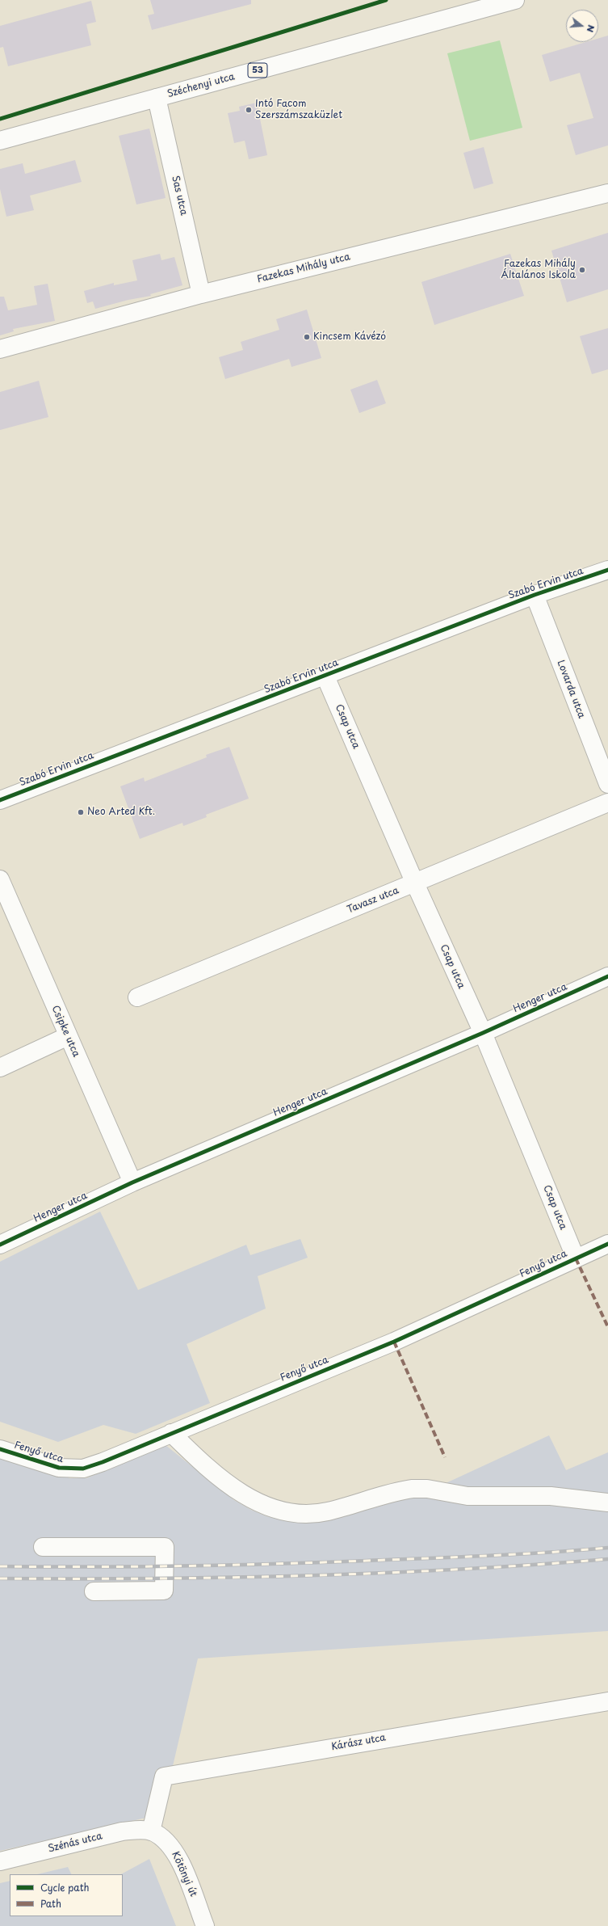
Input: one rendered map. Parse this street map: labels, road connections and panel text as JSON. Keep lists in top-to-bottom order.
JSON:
{
  "streets": {
    "street": [
      "53",
      "Széchenyi utca",
      "Sas utca",
      "Fazekas Mihály utca",
      "Szabó Ervin utca",
      "Lovarda utca",
      "Csap utca",
      "Tavasz utca",
      "Henger utca",
      "Csipke utca",
      "Fenyő utca",
      "Kárász utca",
      "Szénás utca",
      "Kötönyi út"
    ]
  },
  "crossings": [
    ["Széchenyi utca", "Sas utca"],
    ["Sas utca", "Fazekas Mihály utca"],
    ["Szabó Ervin utca", "Lovarda utca"],
    ["Szabó Ervin utca", "Csap utca"],
    ["Csap utca", "Tavasz utca"],
    ["Csap utca", "Henger utca"],
    ["Csap utca", "Fenyő utca"],
    ["Henger utca", "Csipke utca"],
    ["Kárász utca", "Szénás utca"],
    ["Kárász utca", "Kötönyi út"],
    ["Szénás utca", "Kötönyi út"]
  ],
  "places": [
    "Intó Facom Szerszámszaküzlet",
    "Fazekas Mihály Általános Iskola",
    "Kincsem Kávézó",
    "Neo Arted Kft."
  ],
  "legend": ["Cycle path", "Path"],
  "north": "right"
}
